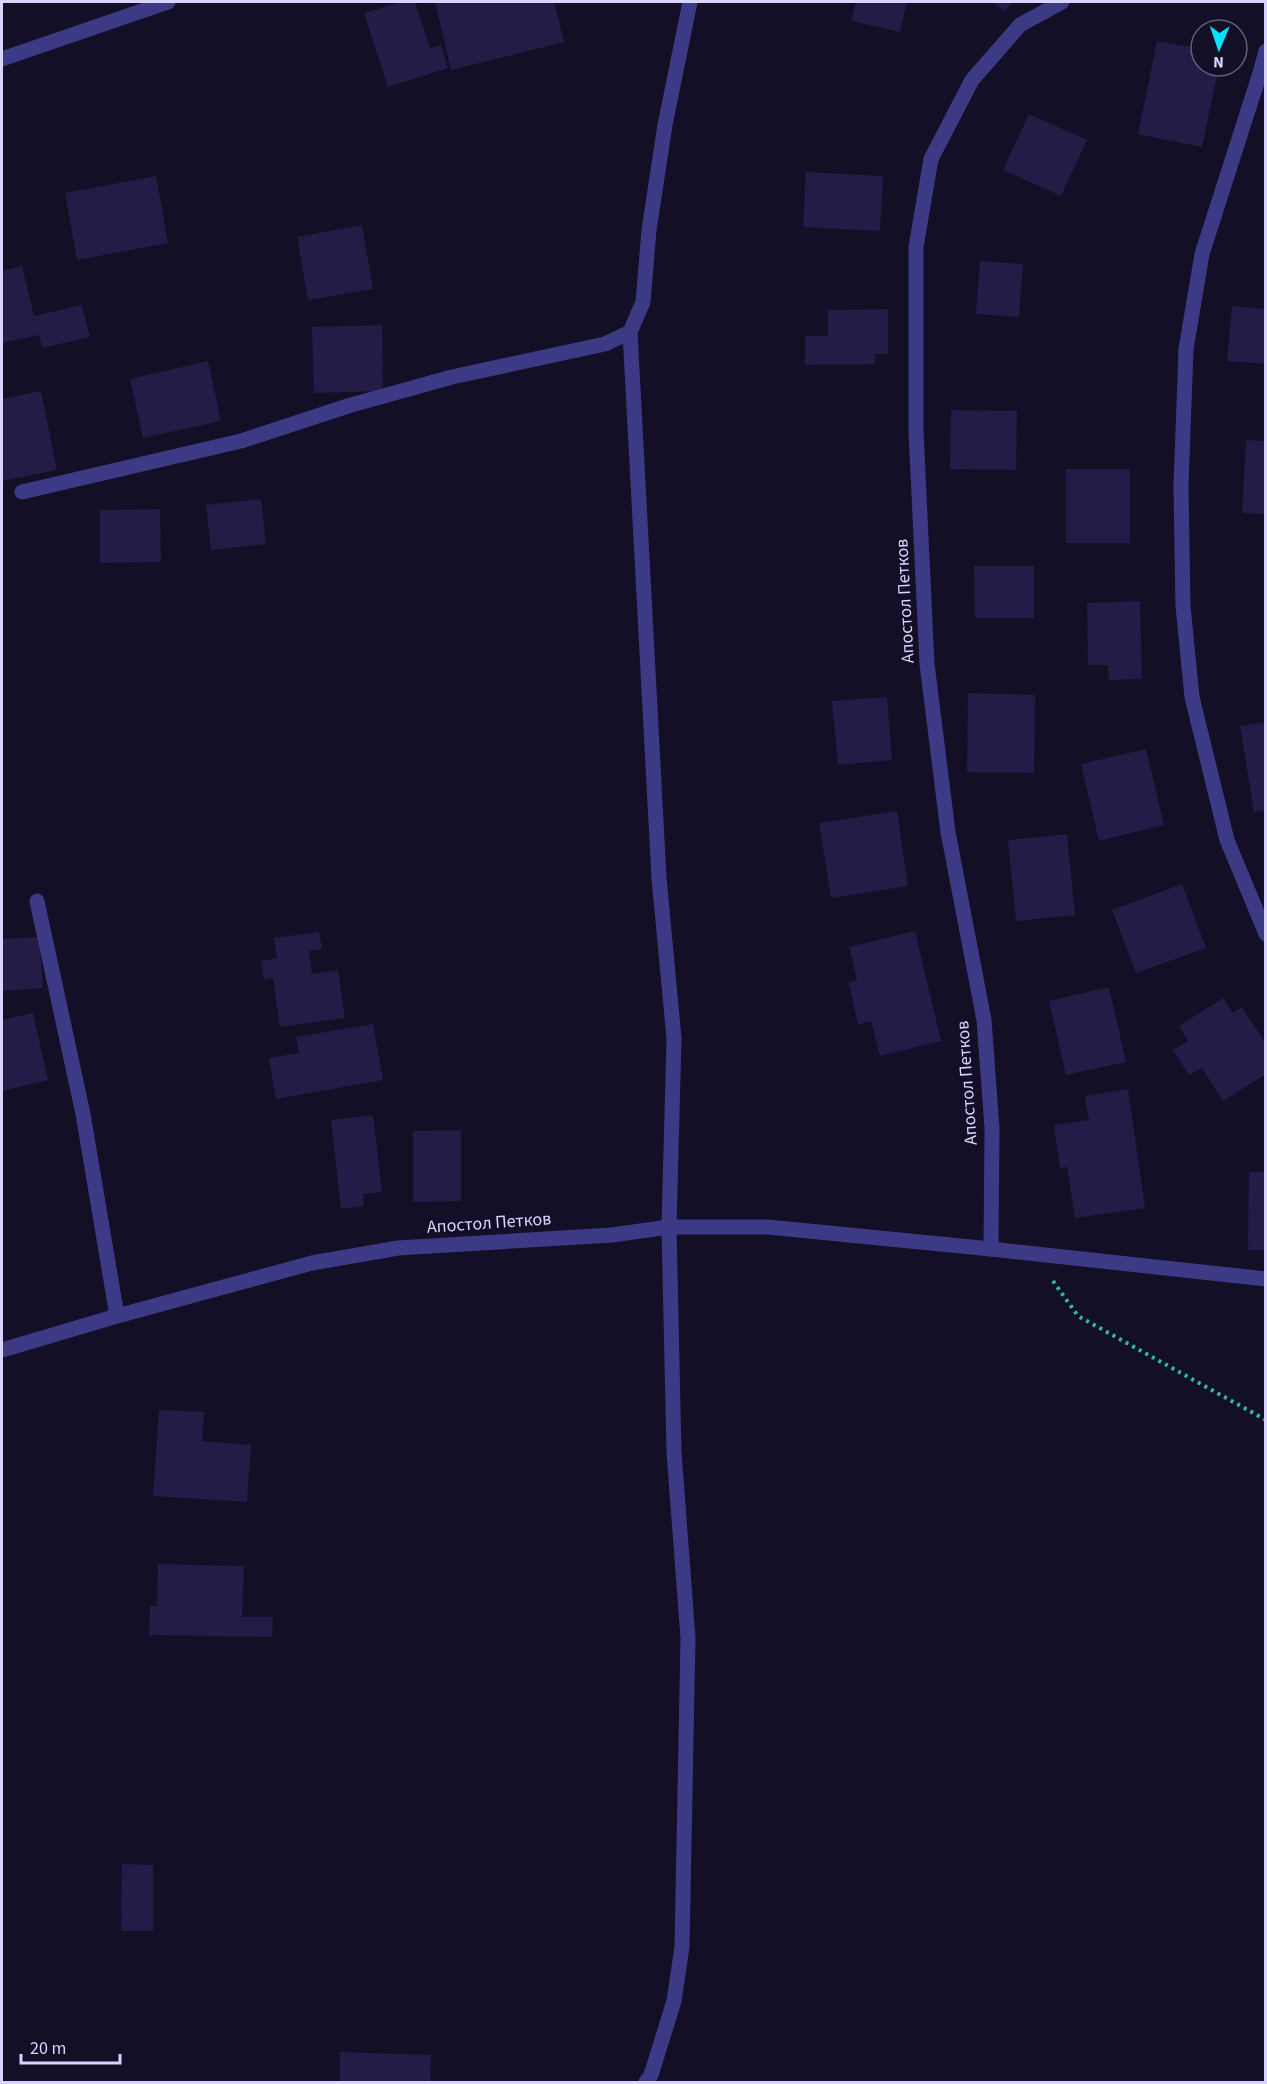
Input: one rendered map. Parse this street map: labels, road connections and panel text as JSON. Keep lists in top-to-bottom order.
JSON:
{
  "streets": {
    "street": ["Апостол Петков"]
  },
  "scale_bar": "20 m",
  "north": "bottom"
}
